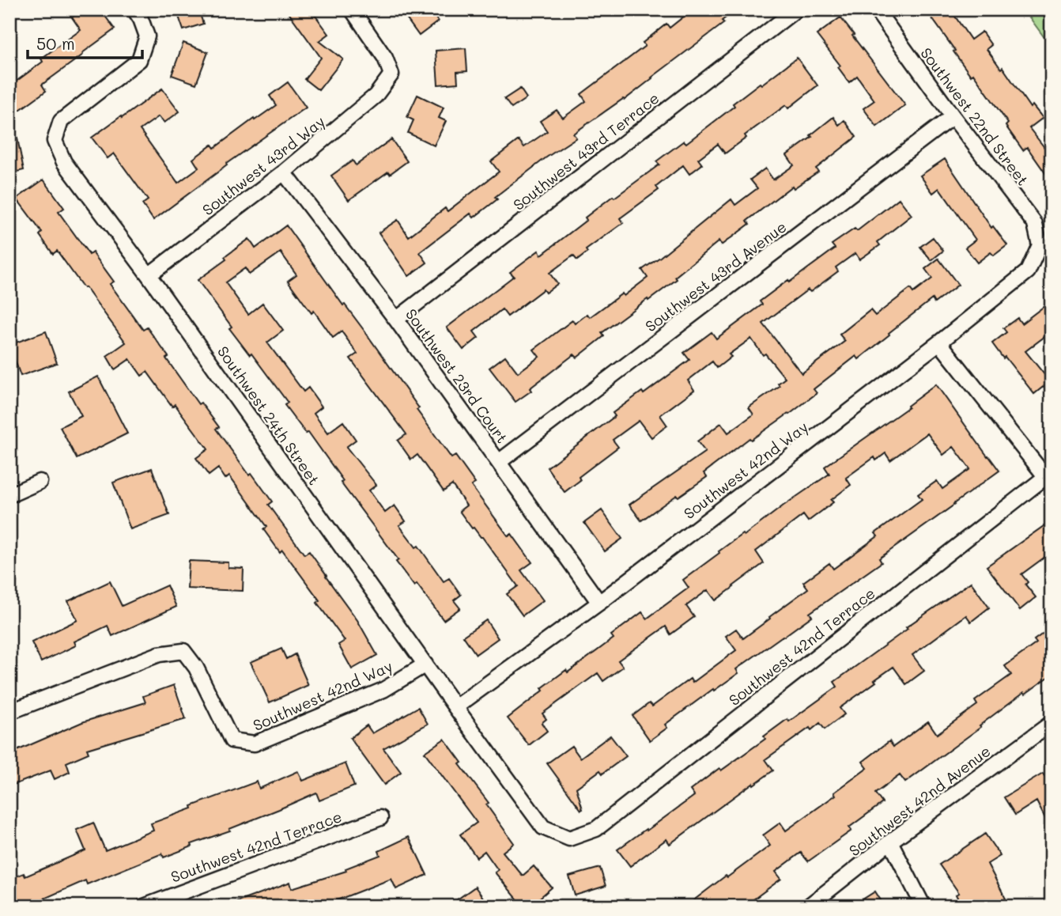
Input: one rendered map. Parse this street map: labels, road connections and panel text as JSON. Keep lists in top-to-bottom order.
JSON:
{
  "streets": {
    "street": [
      "Southwest 22nd Street",
      "Southwest 43rd Terrace",
      "Southwest 43rd Way",
      "Southwest 43rd Avenue",
      "Southwest 23rd Court",
      "Southwest 24th Street",
      "Southwest 42nd Way",
      "Southwest 42nd Terrace",
      "Southwest 42nd Avenue"
    ]
  },
  "crossings": [
    ["Southwest 22nd Street", "Southwest 43rd Avenue"],
    ["Southwest 22nd Street", "Southwest 42nd Way"],
    ["Southwest 43rd Terrace", "Southwest 23rd Court"],
    ["Southwest 43rd Way", "Southwest 23rd Court"],
    ["Southwest 43rd Way", "Southwest 24th Street"],
    ["Southwest 43rd Avenue", "Southwest 23rd Court"],
    ["Southwest 23rd Court", "Southwest 42nd Way"],
    ["Southwest 24th Street", "Southwest 42nd Way"],
    ["Southwest 24th Street", "Southwest 42nd Terrace"]
  ],
  "scale_bar": "50 m"
}
